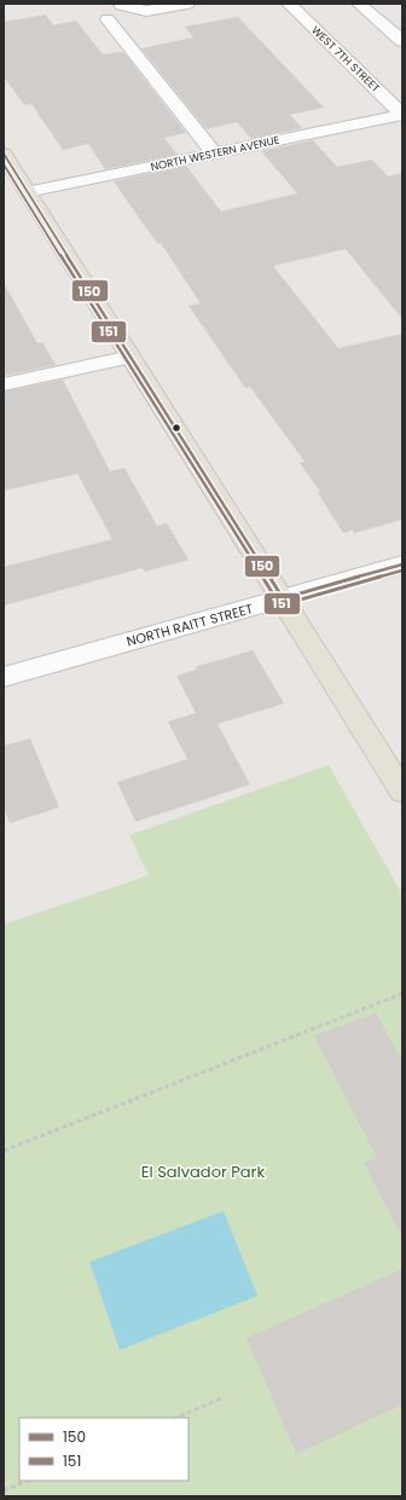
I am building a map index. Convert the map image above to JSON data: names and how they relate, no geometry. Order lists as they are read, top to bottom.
{
  "streets": {
    "street": ["WEST 7TH STREET", "NORTH WESTERN AVENUE", "NORTH RAITT STREET"]
  },
  "crossings": [
    ["WEST 7TH STREET", "NORTH WESTERN AVENUE"]
  ],
  "parks": ["El Salvador Park"],
  "lines": ["transit line 150", "transit line 151"],
  "legend": ["150", "151"]
}
